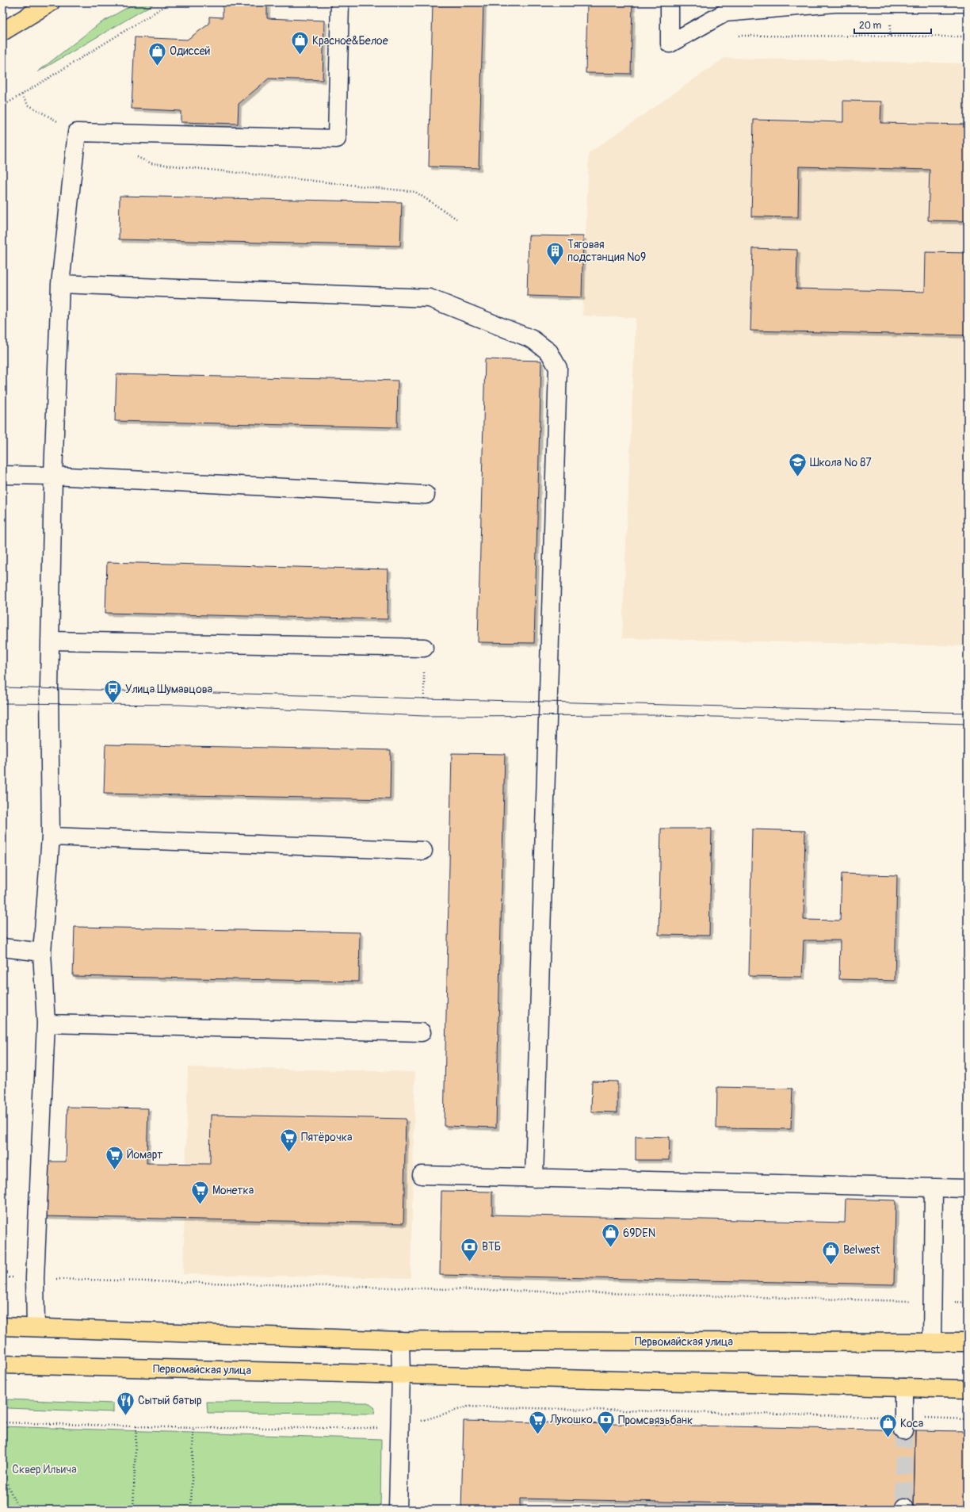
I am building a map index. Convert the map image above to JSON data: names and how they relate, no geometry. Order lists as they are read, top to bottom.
{
  "streets": {
    "main road": ["Первомайская улица"]
  },
  "parks": ["Сквер Ильича"],
  "places": {
    "shop": [
      "Красное&Белое",
      "Одиссей",
      "69DEN",
      "Belwest",
      "Коса"
    ],
    "building": ["Тяговая подстанция №9"],
    "school or university": ["Школа № 87"],
    "bus stop": ["Улица Шумавцова"],
    "supermarket": [
      "Пятёрочка",
      "Йомарт",
      "Монетка",
      "Лукошко"
    ],
    "bank": ["ВТБ", "Промсвязьбанк"],
    "restaurant": ["Сытый батыр"]
  },
  "scale_bar": "20 m"
}
